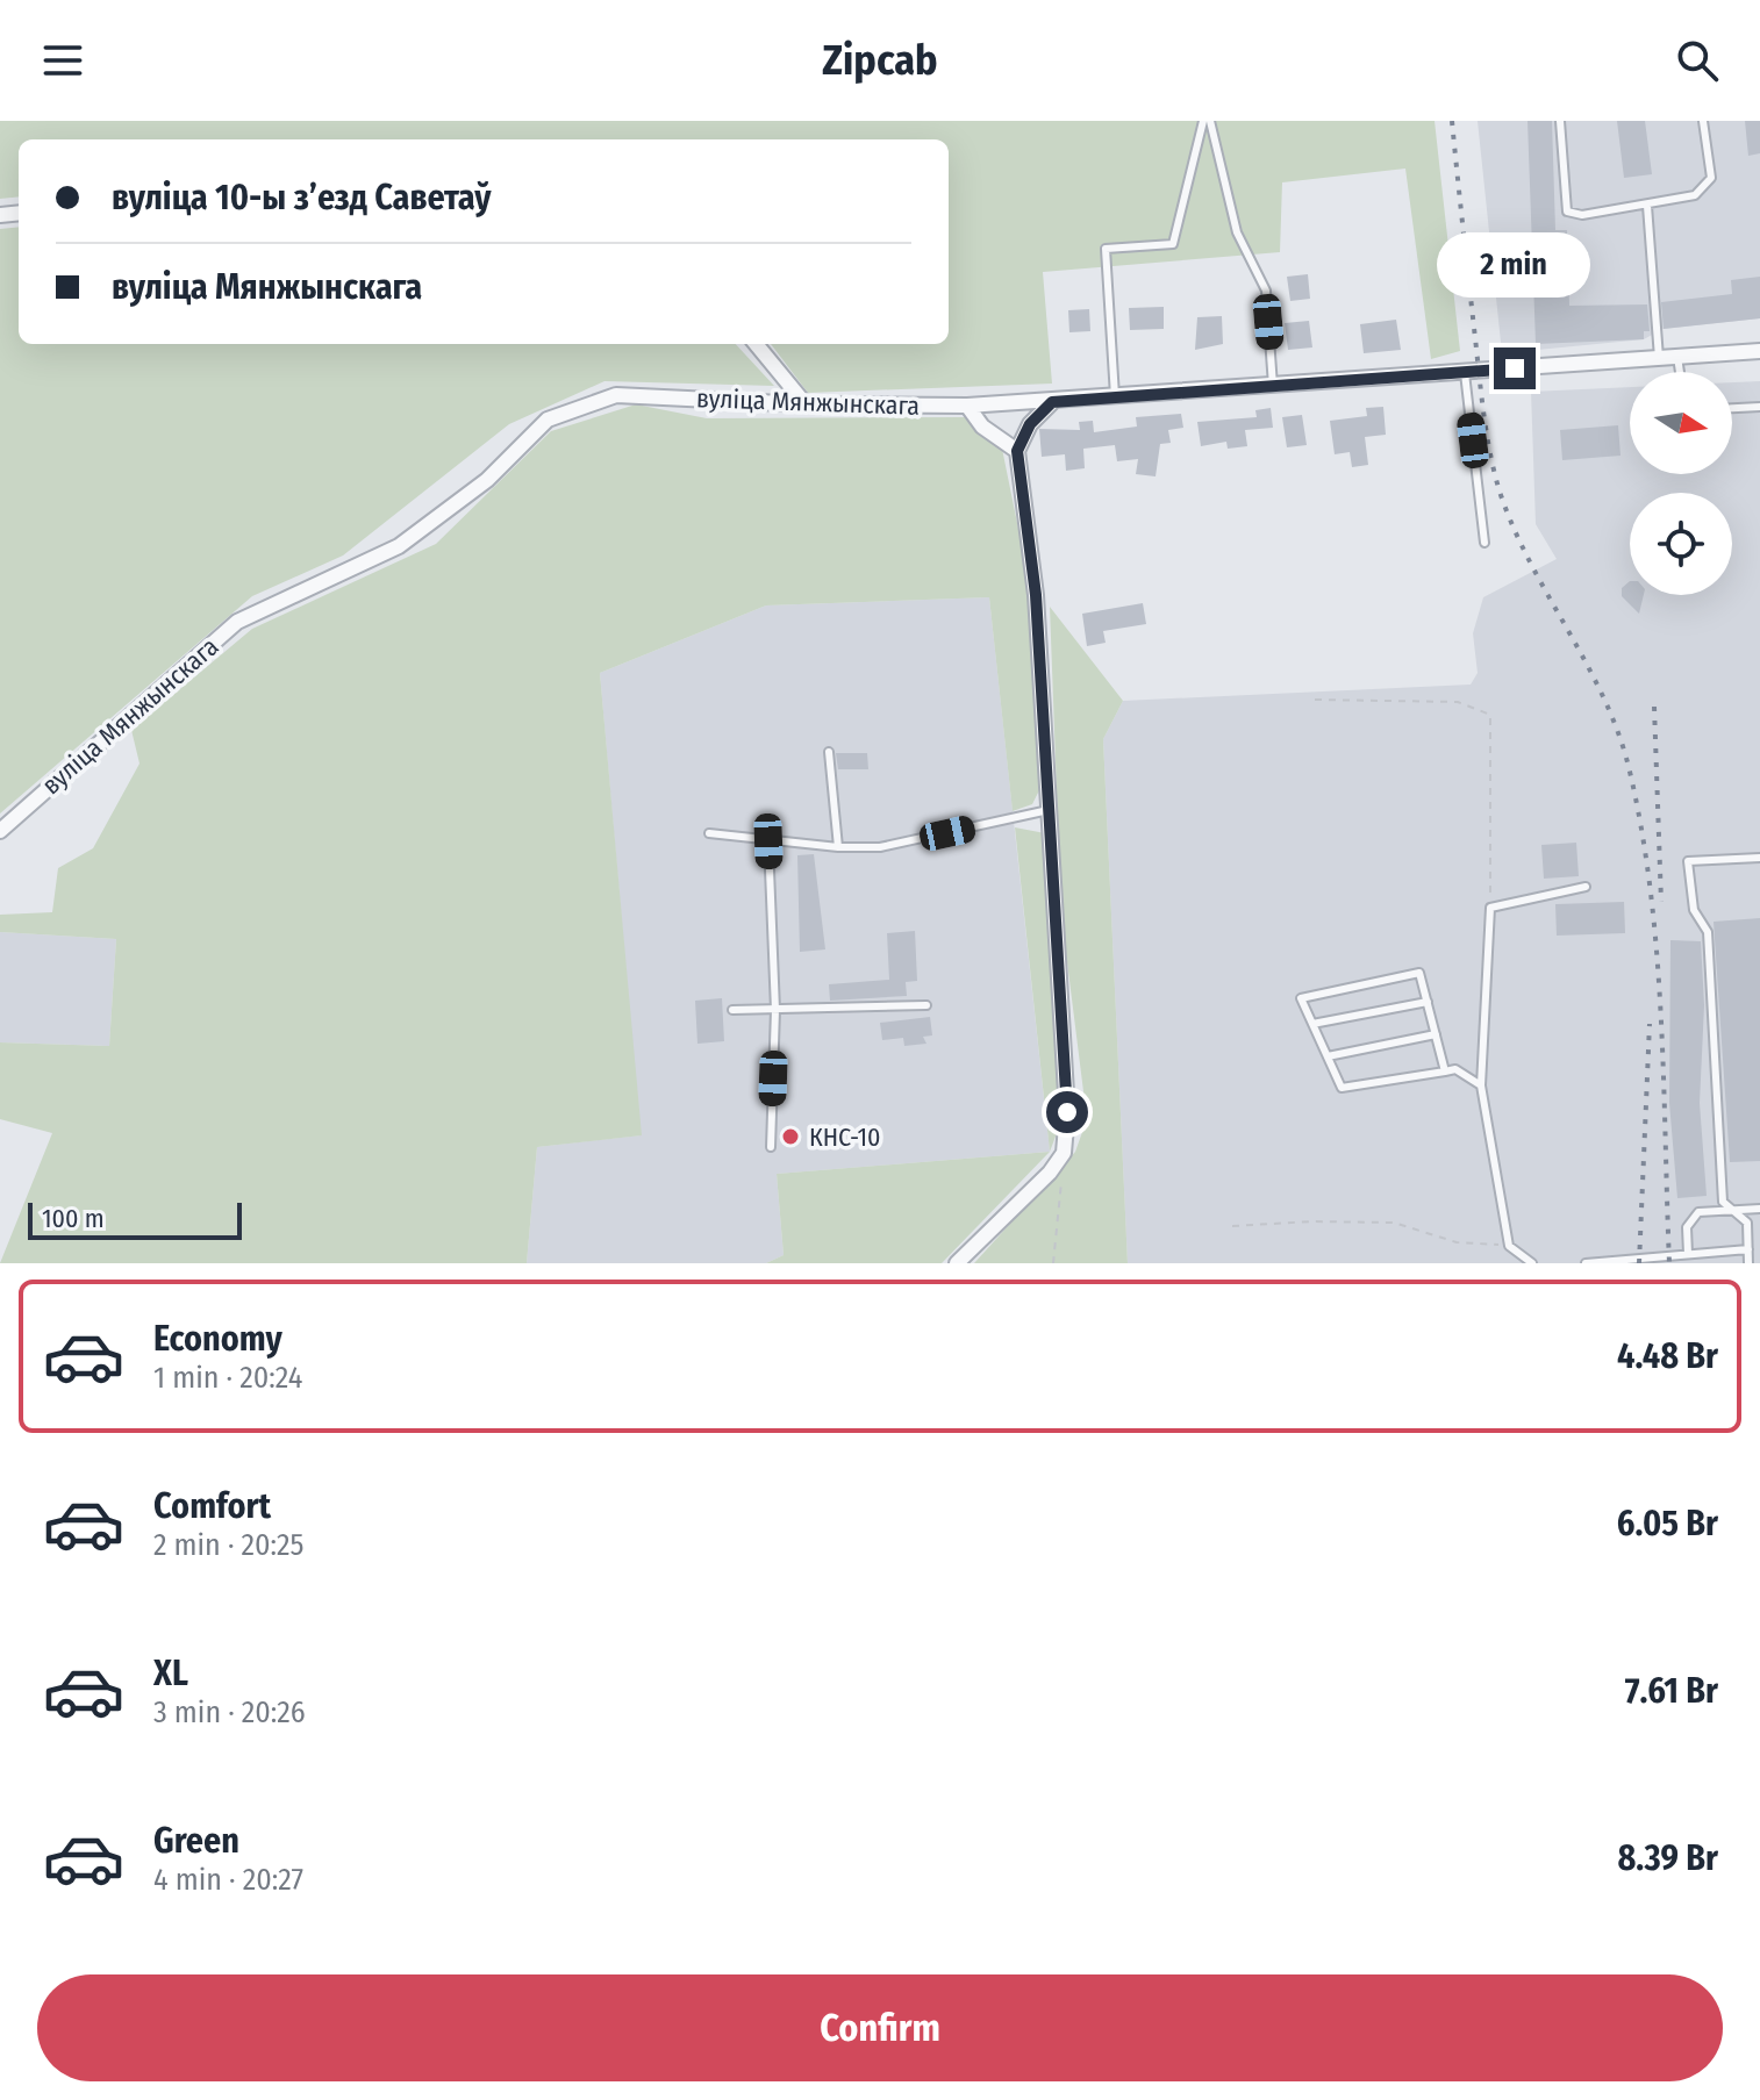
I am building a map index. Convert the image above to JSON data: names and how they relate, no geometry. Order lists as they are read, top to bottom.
{
  "streets": {
    "street": ["вуліца Мянжынскага"]
  },
  "places": ["КНС-10"],
  "scale_bar": "100 m",
  "north": "right",
  "page": {
    "header": "Zipcab",
    "banner": ["вуліца 10-ы зʼезд Саветаў", "вуліца Мянжынскага"],
    "bubble": "2 min",
    "scale": "100 m",
    "list": [
      {
        "name": "Economy",
        "note": "1 min · 20:24",
        "value": "4.48 Br"
      },
      {
        "name": "Comfort",
        "note": "2 min · 20:25",
        "value": "6.05 Br"
      },
      {
        "name": "XL",
        "note": "3 min · 20:26",
        "value": "7.61 Br"
      },
      {
        "name": "Green",
        "note": "4 min · 20:27",
        "value": "8.39 Br"
      }
    ],
    "buttons": "Confirm"
  }
}
